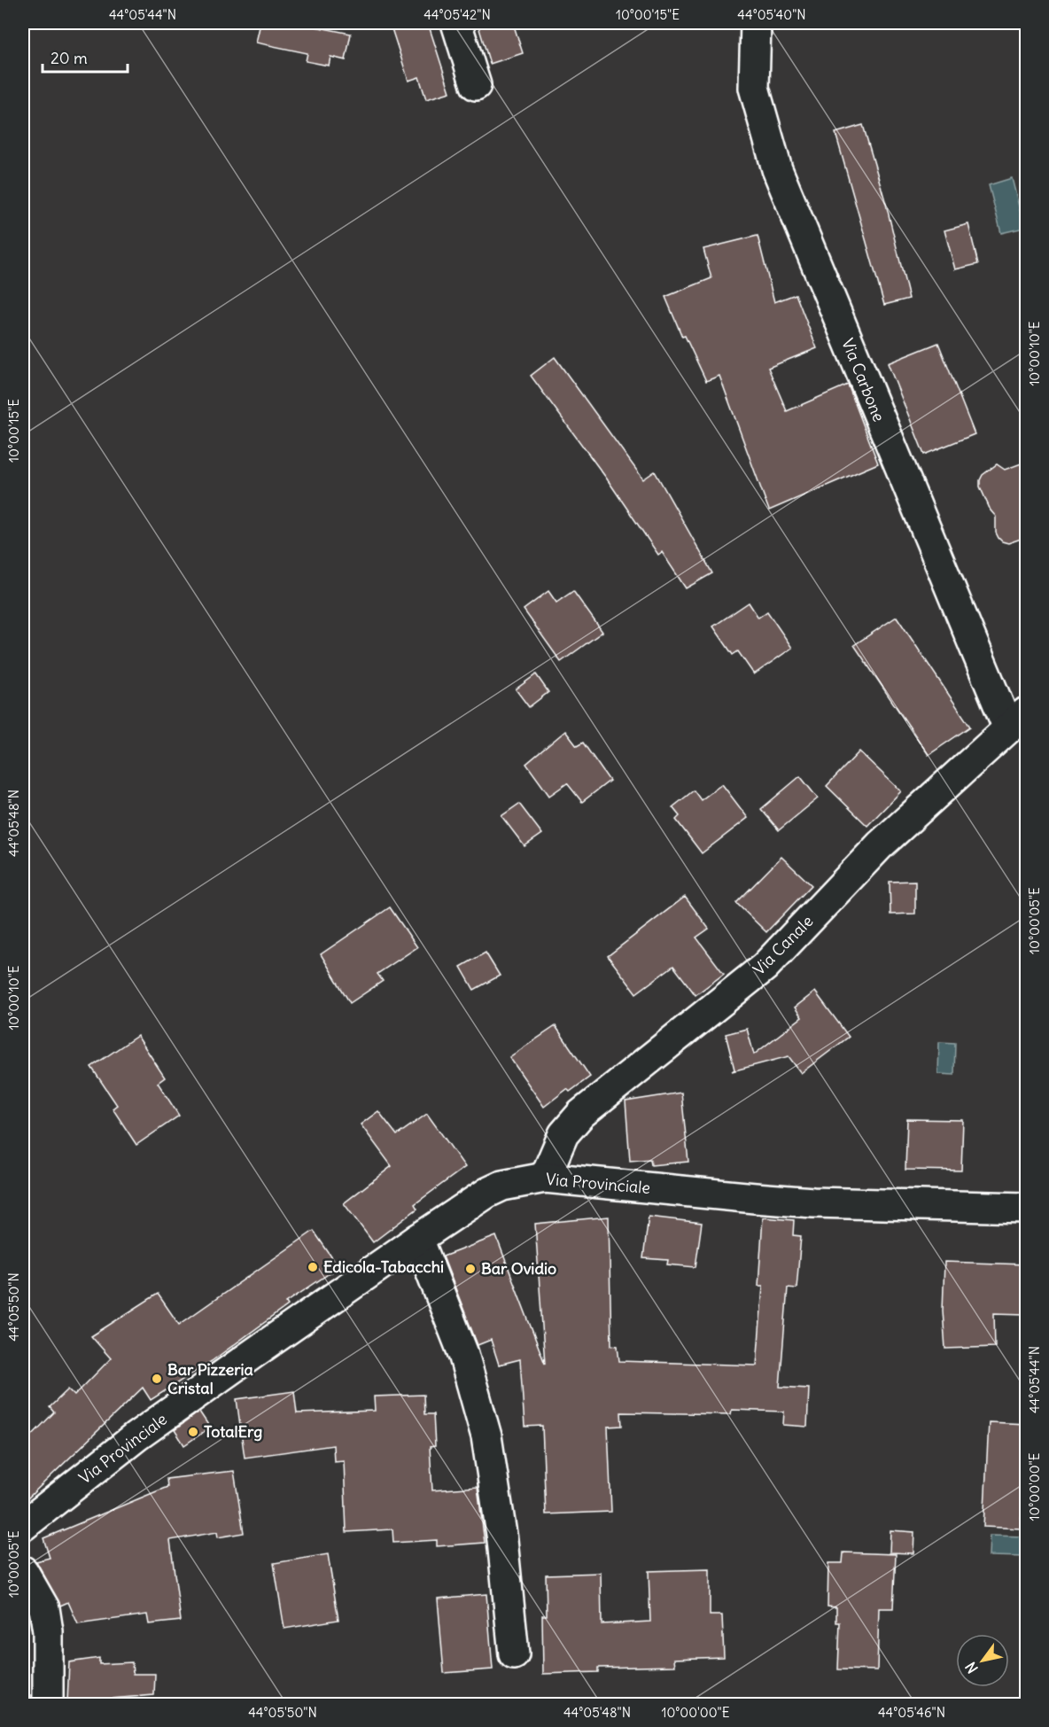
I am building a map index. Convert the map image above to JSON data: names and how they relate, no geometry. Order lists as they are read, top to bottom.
{
  "streets": {
    "street": ["Via Carbone", "Via Canale", "Via Provinciale"]
  },
  "crossings": [
    ["Via Carbone", "Via Canale"],
    ["Via Canale", "Via Provinciale"]
  ],
  "places": [
    "Edicola-Tabacchi",
    "Bar Ovidio",
    "Bar Pizzeria Cristal",
    "TotalErg"
  ],
  "scale_bar": "20 m",
  "north": "bottom left",
  "coordinates": [
    "44°05'44\"N",
    "44°05'42\"N",
    "10°00'15\"E",
    "44°05'40\"N",
    "10°00'10\"E",
    "44°05'48\"N",
    "10°00'05\"E",
    "44°05'50\"N",
    "10°00'00\"E",
    "44°05'46\"N"
  ]
}
